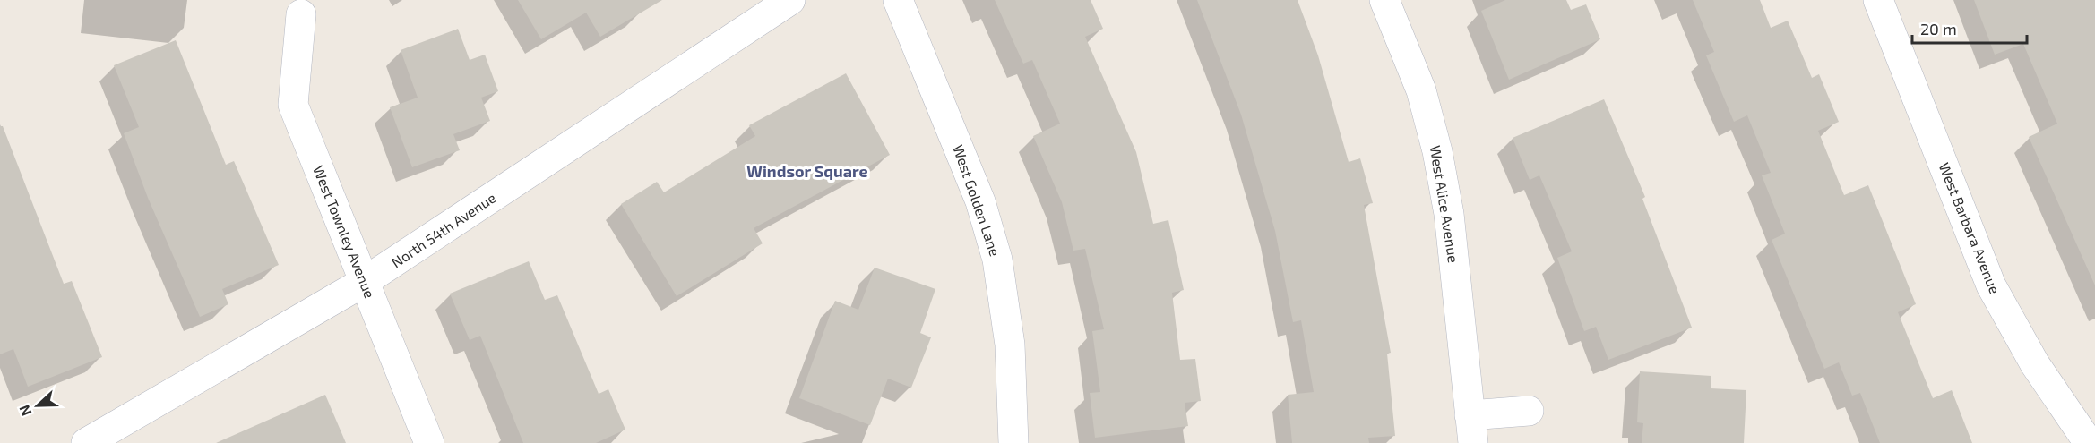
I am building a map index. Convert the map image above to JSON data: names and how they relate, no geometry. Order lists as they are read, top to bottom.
{
  "streets": {
    "street": [
      "West Golden Lane",
      "West Alice Avenue",
      "West Barbara Avenue",
      "North 54th Avenue",
      "West Townley Avenue"
    ]
  },
  "crossings": [
    ["North 54th Avenue", "West Townley Avenue"]
  ],
  "districts": ["Windsor Square"],
  "scale_bar": "20 m",
  "north": "left"
}
